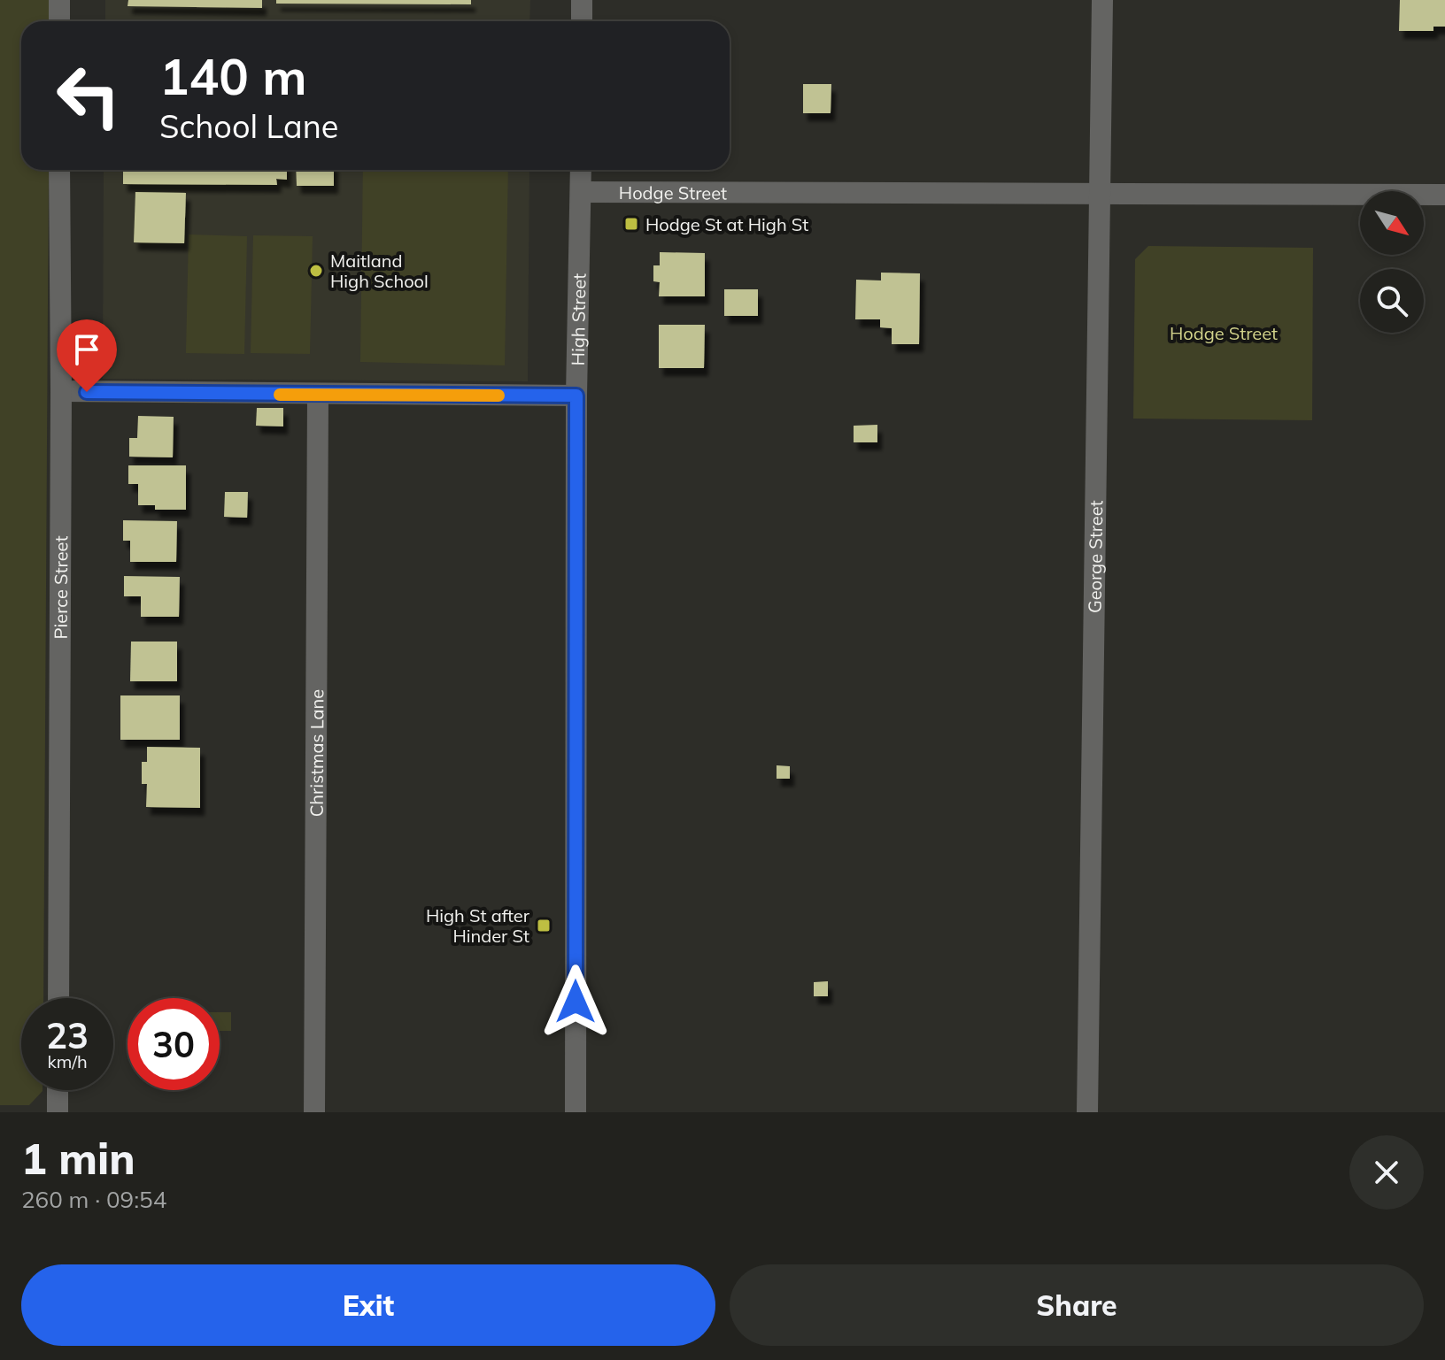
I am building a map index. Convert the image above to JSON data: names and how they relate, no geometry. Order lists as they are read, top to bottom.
{
  "streets": {
    "street": [
      "Hodge Street",
      "High Street",
      "George Street",
      "Pierce Street",
      "Christmas Lane"
    ]
  },
  "crossings": [
    ["Hodge Street", "High Street"],
    ["Hodge Street", "George Street"]
  ],
  "parks": ["Hodge Street"],
  "places": {
    "transit": ["Hodge St at High St", "High St after Hinder St"],
    "other": ["Maitland High School"]
  },
  "north": "bottom right",
  "page": {
    "turn": ["140 m", "School Lane"],
    "speed": "23 km/h",
    "limit": "30",
    "heading": ["1 min", "260 m · 09:54"],
    "buttons": ["Exit", "Share"]
  }
}
